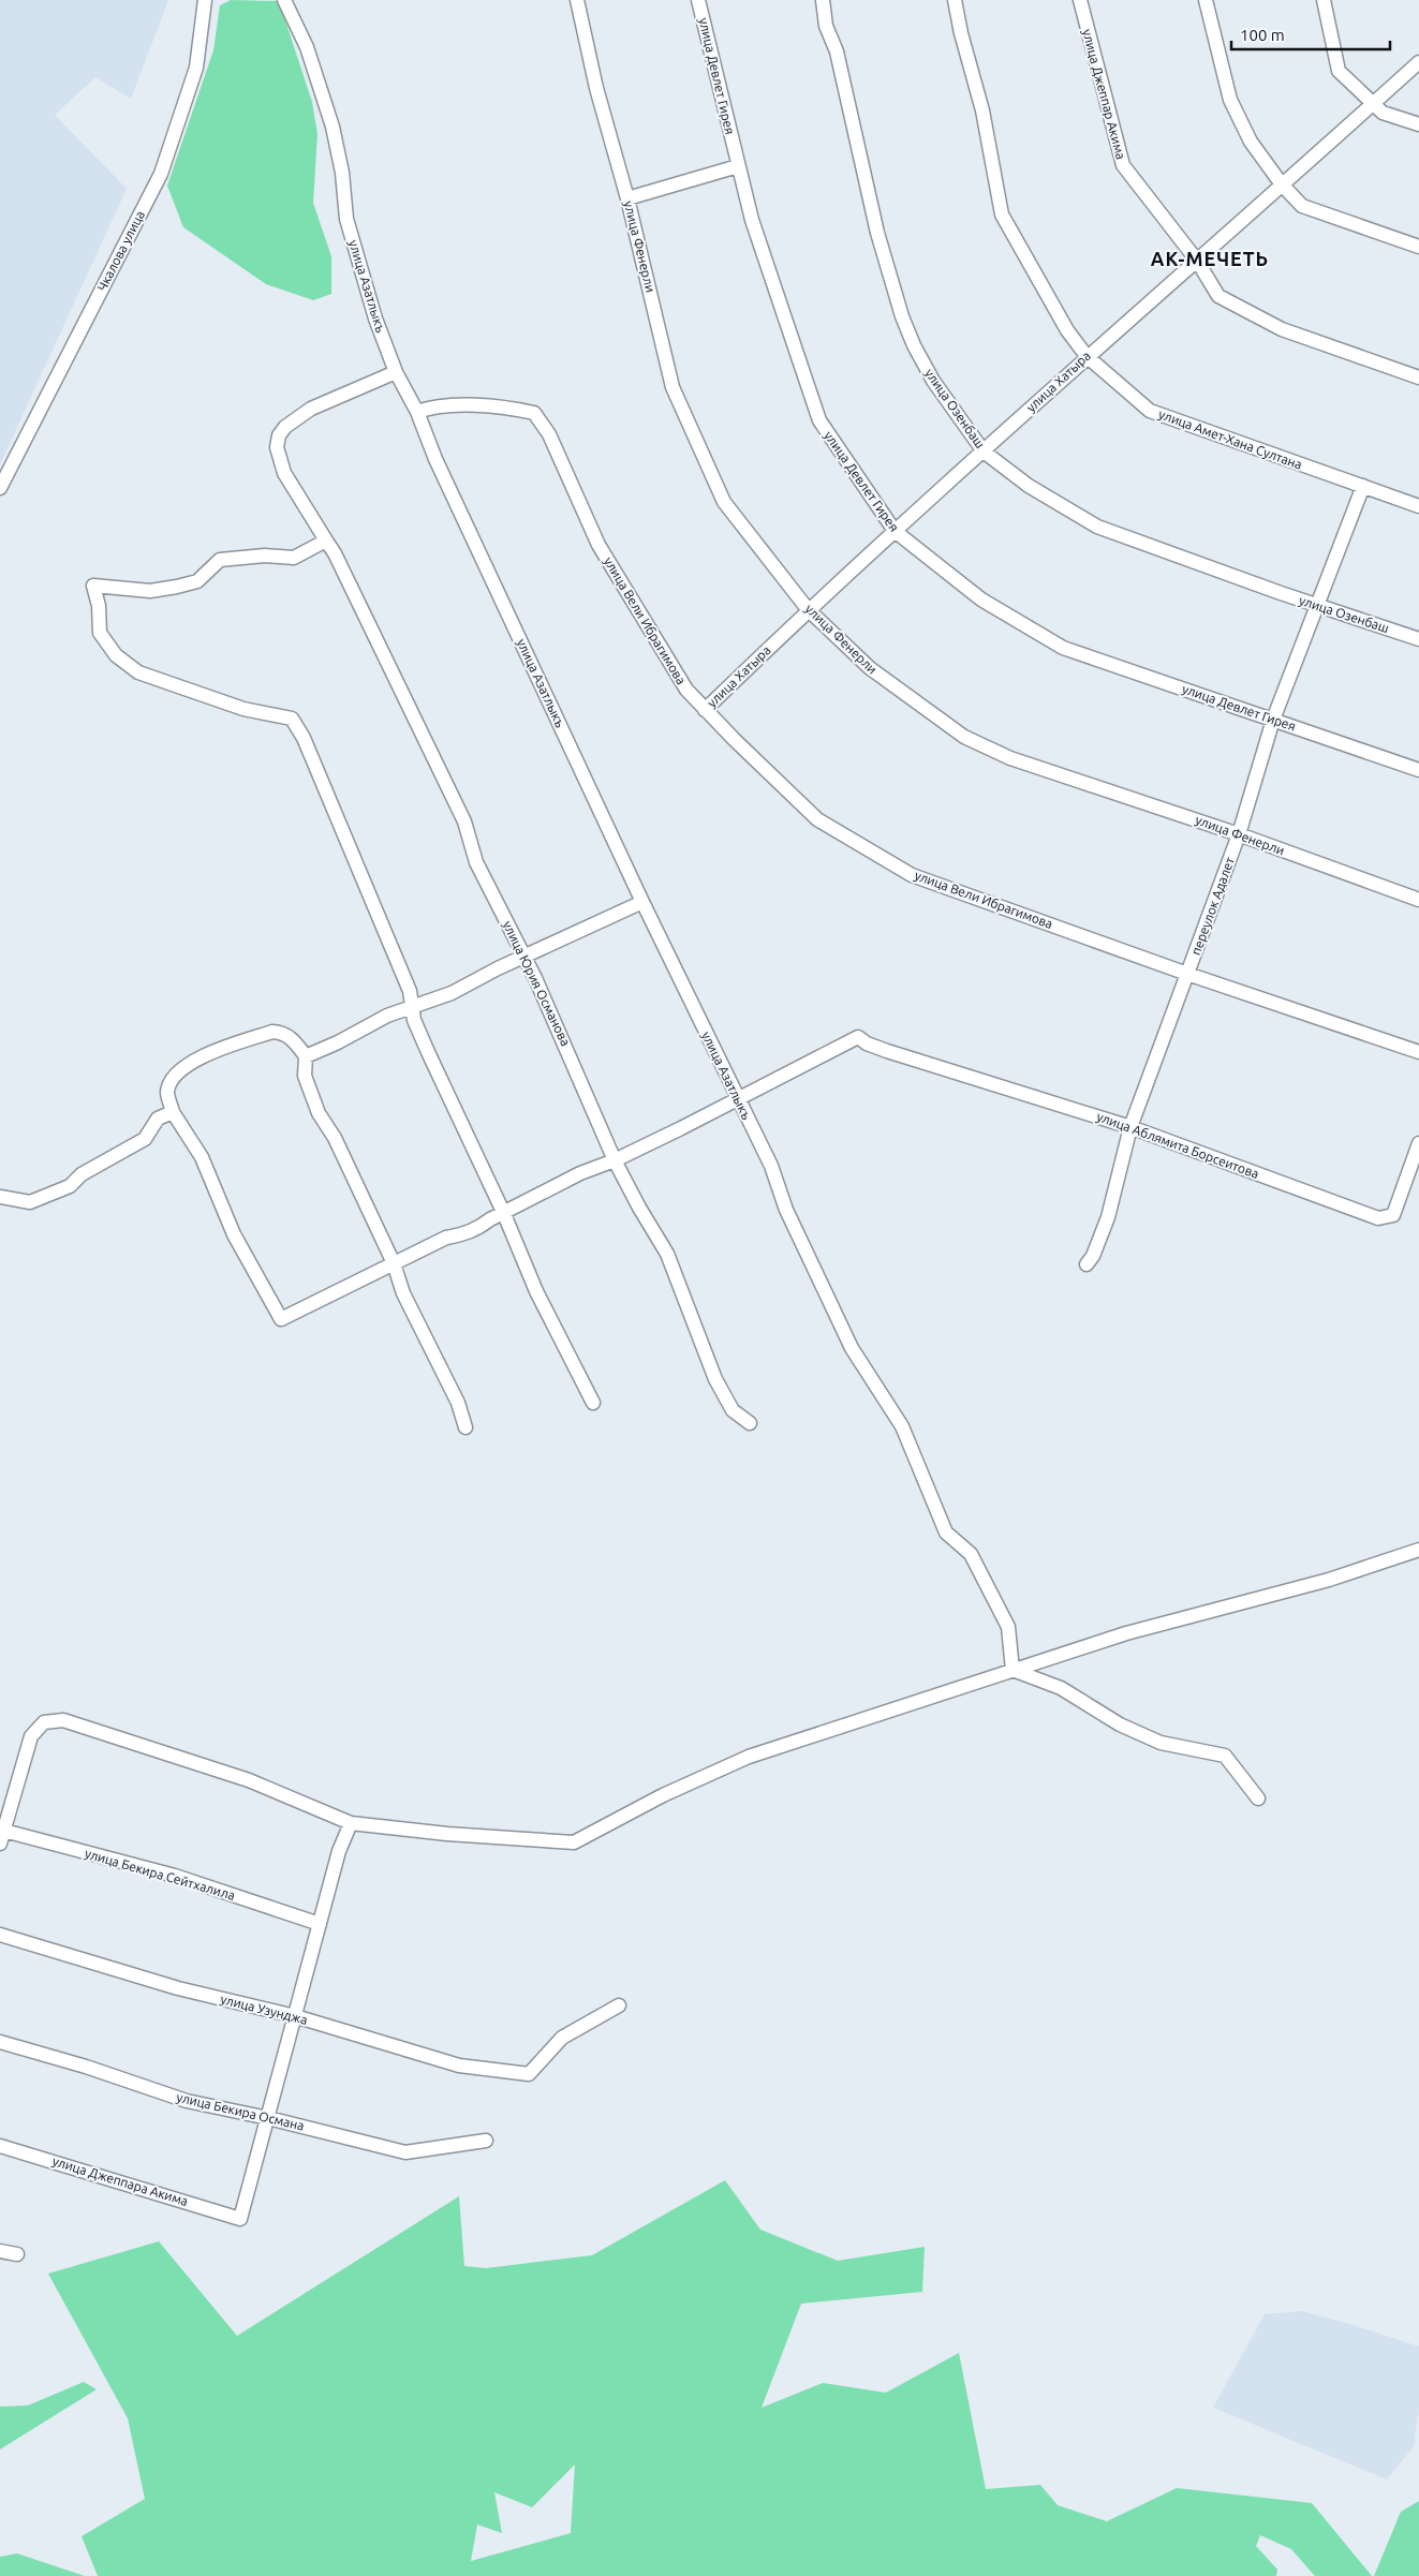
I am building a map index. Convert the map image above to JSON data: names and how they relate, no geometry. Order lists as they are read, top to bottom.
{
  "streets": {
    "street": [
      "улица Девлет Гирея",
      "улица Джеппар Акима",
      "улица Фенерли",
      "Чкалова улица",
      "улица Азатлыкъ",
      "улица Хатыра",
      "улица Озенбаш",
      "улица Амет-Хана Султана",
      "улица Вели Ибрагимова",
      "переулок Адалет",
      "улица Юрия Османова",
      "улица Аблямита Борсеитова",
      "улица Бекира Сейтхалила",
      "улица Узунджа",
      "улица Бекира Османа",
      "улица Джеппара Акима"
    ]
  },
  "crossings": [
    ["улица Девлет Гирея", "улица Хатыра"],
    ["улица Девлет Гирея", "переулок Адалет"],
    ["улица Джеппар Акима", "улица Хатыра"],
    ["улица Фенерли", "улица Хатыра"],
    ["улица Фенерли", "переулок Адалет"],
    ["улица Азатлыкъ", "улица Вели Ибрагимова"],
    ["улица Азатлыкъ", "улица Юрия Османова"],
    ["улица Азатлыкъ", "улица Аблямита Борсеитова"],
    ["улица Хатыра", "улица Озенбаш"],
    ["улица Хатыра", "улица Амет-Хана Султана"],
    ["улица Хатыра", "улица Вели Ибрагимова"],
    ["улица Озенбаш", "переулок Адалет"],
    ["улица Амет-Хана Султана", "переулок Адалет"],
    ["улица Вели Ибрагимова", "переулок Адалет"],
    ["переулок Адалет", "улица Аблямита Борсеитова"],
    ["улица Бекира Османа", "улица Джеппара Акима"]
  ],
  "districts": ["АК-МЕЧЕТЬ"],
  "scale_bar": "100 m"
}
